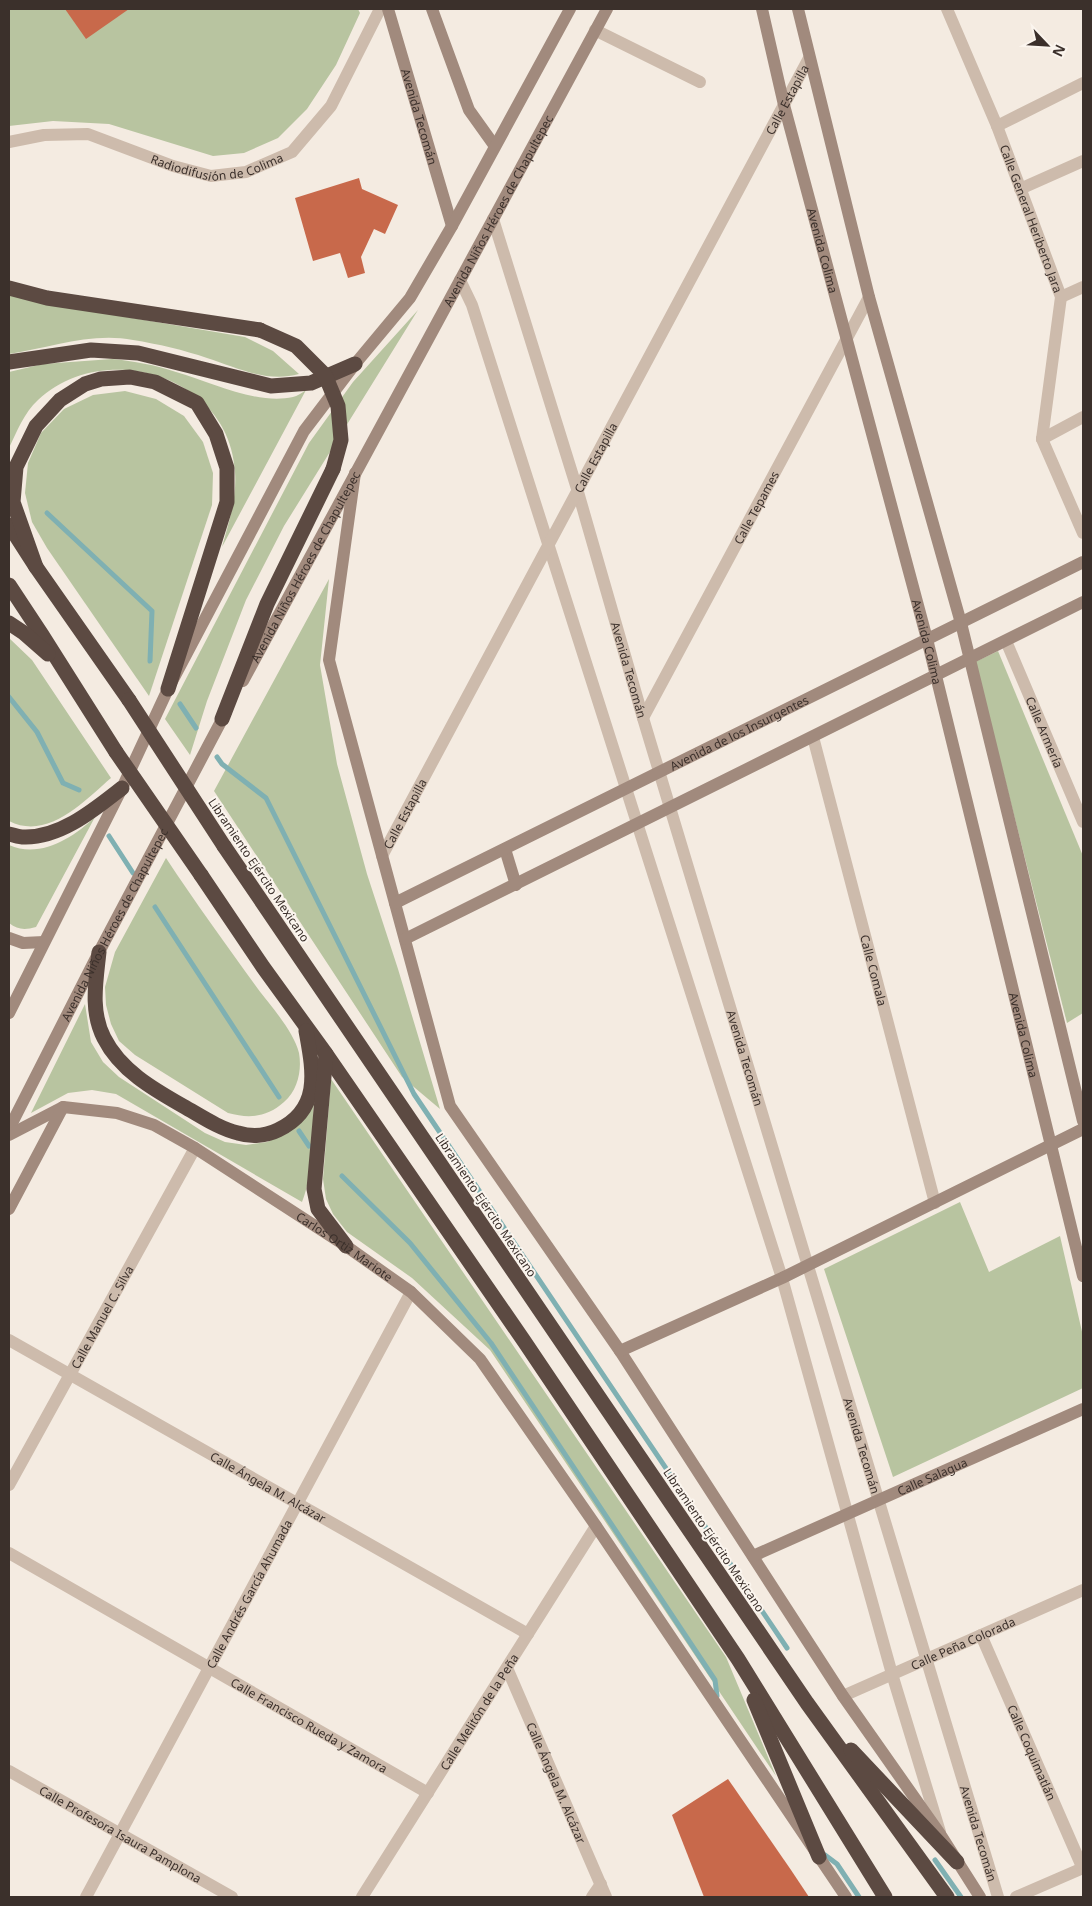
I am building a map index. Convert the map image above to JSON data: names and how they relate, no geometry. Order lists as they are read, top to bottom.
{
  "streets": {
    "highway": ["Libramiento Ejército Mexicano"],
    "street": [
      "Calle Estapilla",
      "Avenida Tecomán",
      "Radiodifusión de Colima",
      "Avenida Niños Héroes de Chapultepec",
      "Calle General Heriberto Jara",
      "Avenida Colima",
      "Calle Tepames",
      "Calle Armería",
      "Avenida de los Insurgentes",
      "Calle Comala",
      "Carlos Ortiz Mariote",
      "Calle Manuel C. Silva",
      "Calle Salagua",
      "Calle Ángela M. Alcázar",
      "Calle Andrés García Ahumada",
      "Calle Peña Colorada",
      "Calle Melitón de la Peña",
      "Calle Francisco Rueda y Zamora",
      "Calle Coquimatlán",
      "Calle Profesora Isaura Pamplona"
    ]
  },
  "crossings": [
    ["Calle Estapilla", "Avenida Tecomán"],
    ["Calle Estapilla", "Avenida Colima"],
    ["Calle Estapilla", "Libramiento Ejército Mexicano"],
    ["Avenida Tecomán", "Avenida Niños Héroes de Chapultepec"],
    ["Avenida Tecomán", "Calle Tepames"],
    ["Avenida Tecomán", "Avenida de los Insurgentes"],
    ["Avenida Tecomán", "Calle Salagua"],
    ["Avenida Tecomán", "Calle Peña Colorada"],
    ["Avenida Niños Héroes de Chapultepec", "Libramiento Ejército Mexicano"],
    ["Avenida Colima", "Calle Tepames"],
    ["Avenida Colima", "Avenida de los Insurgentes"],
    ["Avenida de los Insurgentes", "Libramiento Ejército Mexicano"],
    ["Libramiento Ejército Mexicano", "Calle Salagua"],
    ["Libramiento Ejército Mexicano", "Calle Peña Colorada"],
    ["Carlos Ortiz Mariote", "Calle Manuel C. Silva"],
    ["Carlos Ortiz Mariote", "Calle Andrés García Ahumada"],
    ["Carlos Ortiz Mariote", "Calle Melitón de la Peña"],
    ["Calle Manuel C. Silva", "Calle Ángela M. Alcázar"],
    ["Calle Ángela M. Alcázar", "Calle Andrés García Ahumada"],
    ["Calle Ángela M. Alcázar", "Calle Melitón de la Peña"],
    ["Calle Andrés García Ahumada", "Calle Francisco Rueda y Zamora"],
    ["Calle Andrés García Ahumada", "Calle Profesora Isaura Pamplona"],
    ["Calle Peña Colorada", "Calle Coquimatlán"],
    ["Calle Melitón de la Peña", "Calle Francisco Rueda y Zamora"]
  ],
  "north": "bottom right"
}
